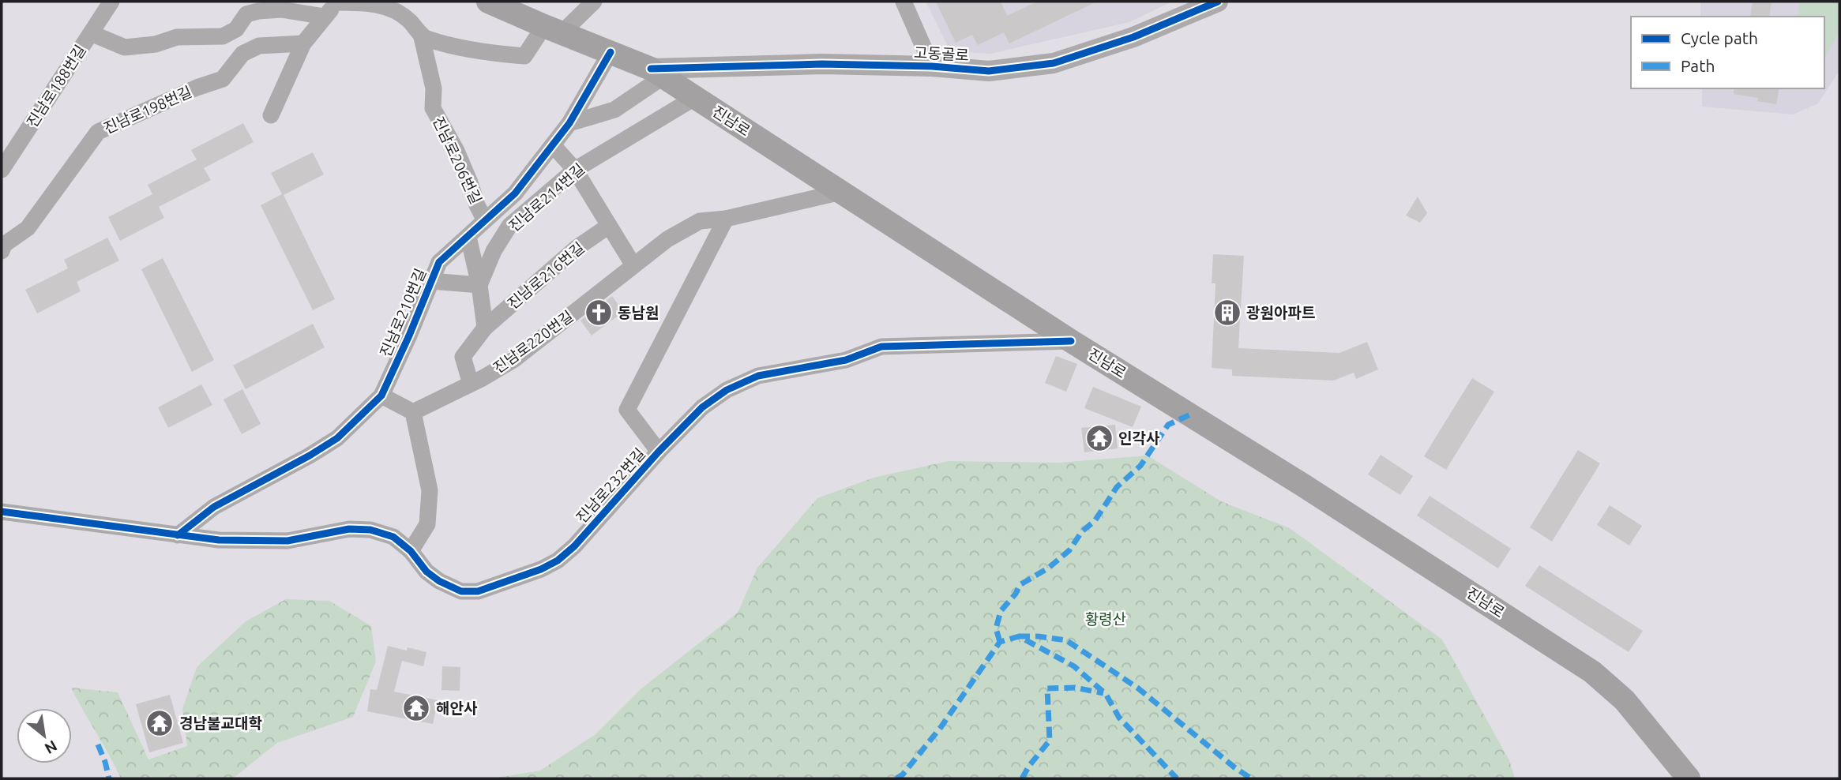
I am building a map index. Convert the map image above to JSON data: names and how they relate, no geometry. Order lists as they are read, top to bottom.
{
  "streets": {
    "main road": ["진남로"],
    "street": [
      "고동골로",
      "진남로188번길",
      "진남로198번길",
      "진남로206번길",
      "진남로214번길",
      "진남로216번길",
      "진남로210번길",
      "진남로220번길",
      "진남로232번길"
    ]
  },
  "crossings": [
    ["고동골로", "진남로"],
    ["진남로", "진남로214번길"],
    ["진남로", "진남로210번길"],
    ["진남로", "진남로220번길"],
    ["진남로", "진남로232번길"],
    ["진남로206번길", "진남로210번길"],
    ["진남로216번길", "진남로220번길"],
    ["진남로210번길", "진남로232번길"]
  ],
  "parks": ["황령산"],
  "places": {
    "church": ["동남원"],
    "building": ["광원아파트"],
    "temple": ["인각사", "해안사", "경남불교대학"]
  },
  "legend": ["Cycle path", "Path"],
  "north": "bottom right"
}
